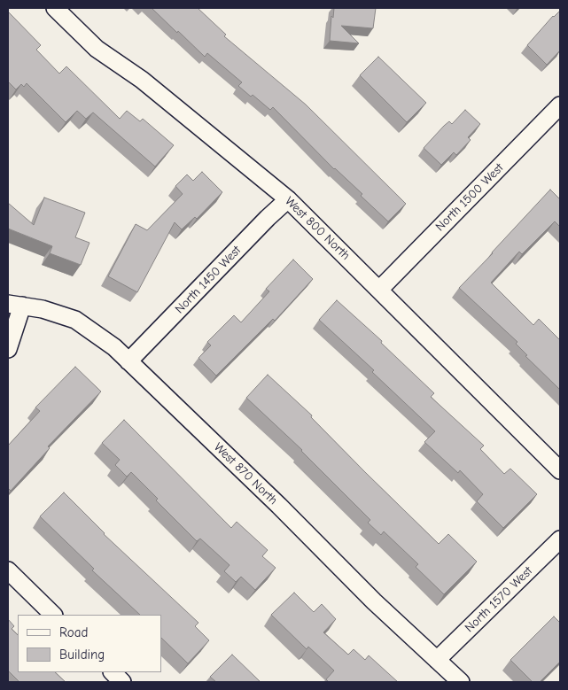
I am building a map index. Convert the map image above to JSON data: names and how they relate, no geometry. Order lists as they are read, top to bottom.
{
  "streets": {
    "street": [
      "North 1500 West",
      "West 800 North",
      "North 1450 West",
      "West 870 North",
      "North 1570 West"
    ]
  },
  "crossings": [
    ["North 1500 West", "West 800 North"],
    ["West 800 North", "North 1450 West"],
    ["North 1450 West", "West 870 North"],
    ["West 870 North", "North 1570 West"]
  ],
  "legend": ["Road", "Building"]
}
